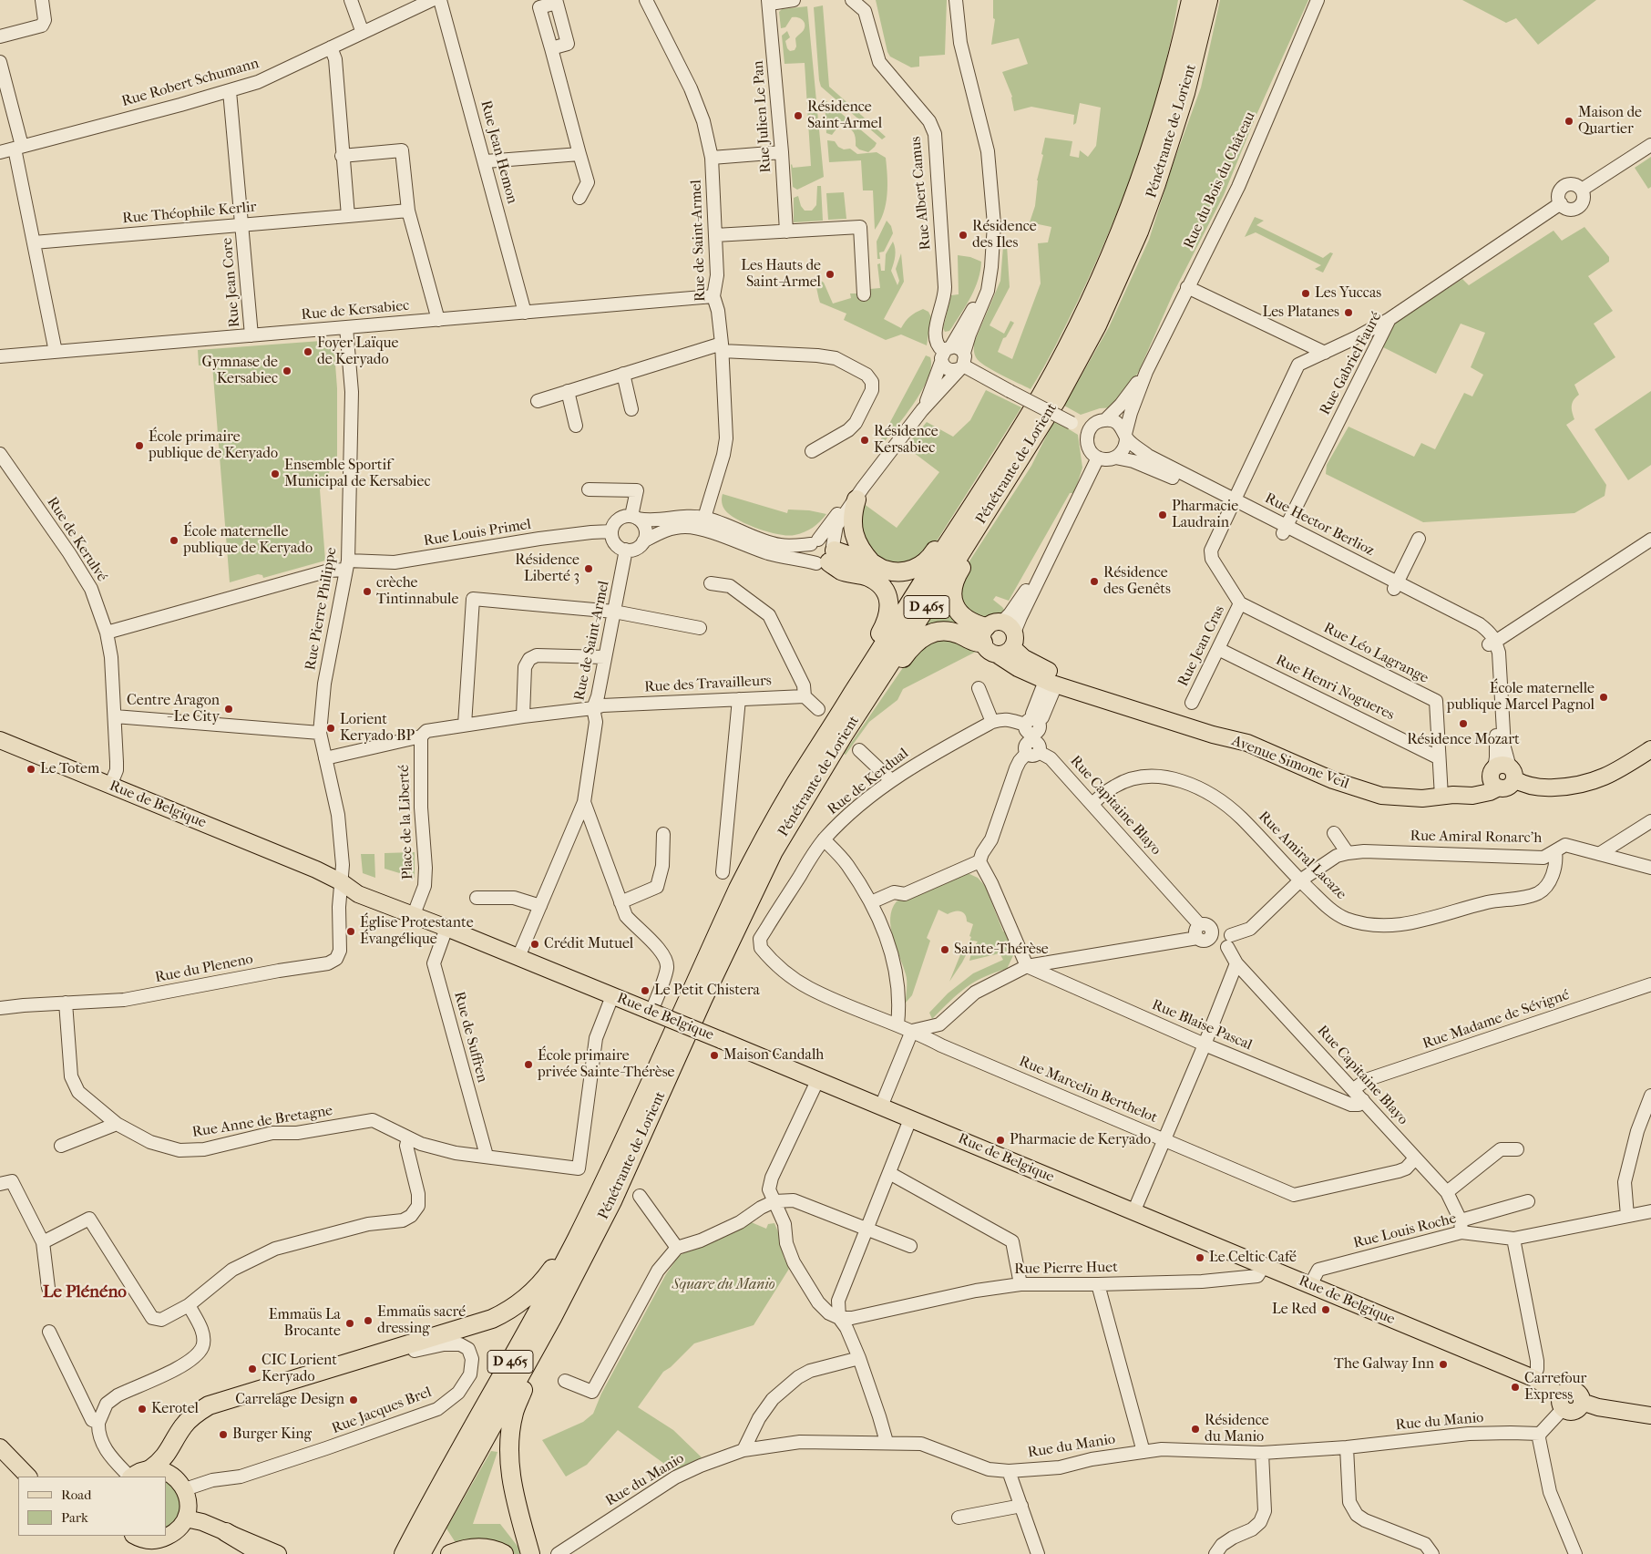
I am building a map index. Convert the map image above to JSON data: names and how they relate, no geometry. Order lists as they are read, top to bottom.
{
  "streets": {
    "highway": ["Pénétrante de Lorient", "D 465"],
    "main road": ["Avenue Simone Veil", "Rue de Belgique"],
    "street": [
      "Rue Robert Schumann",
      "Rue Julien Le Pan",
      "Rue Jean Hemon",
      "Rue du Bois du Château",
      "Rue Albert Camus",
      "Rue Théophile Kerlir",
      "Rue de Saint-Armel",
      "Rue Jean Core",
      "Rue de Kersabiec",
      "Rue Gabriel Fauré",
      "Rue Hector Berlioz",
      "Rue Louis Primel",
      "Rue de Kerulvé",
      "Rue Pierre Philippe",
      "Rue Jean Cras",
      "Rue Léo Lagrange",
      "Rue des Travailleurs",
      "Rue Henri Nogueres",
      "Rue de Kerdual",
      "Rue Capitaine Blayo",
      "Place de la Liberté",
      "Rue Amiral Ronarc'h",
      "Rue Amiral Lacaze",
      "Rue du Pleneno",
      "Rue Madame de Sévigné",
      "Rue Blaise Pascal",
      "Rue de Suffren",
      "Rue Marcelin Berthelot",
      "Rue Anne de Bretagne",
      "Rue Louis Roche",
      "Rue Pierre Huet",
      "Rue Jacques Brel",
      "Rue du Manio"
    ]
  },
  "crossings": [
    ["Rue Robert Schumann", "Rue Jean Core"],
    ["Rue Jean Hemon", "Rue de Kersabiec"],
    ["Rue du Bois du Château", "Rue Hector Berlioz"],
    ["Rue Théophile Kerlir", "Rue Jean Core"],
    ["Rue de Saint-Armel", "Rue de Kersabiec"],
    ["Rue de Saint-Armel", "Rue Louis Primel"],
    ["Rue de Saint-Armel", "Rue des Travailleurs"],
    ["Rue de Saint-Armel", "Rue de Belgique"],
    ["Rue Jean Core", "Rue de Kersabiec"],
    ["Rue de Kersabiec", "Rue Pierre Philippe"],
    ["Rue Gabriel Fauré", "Rue Hector Berlioz"],
    ["Rue Gabriel Fauré", "Rue Jean Cras"],
    ["Rue Hector Berlioz", "Rue Jean Cras"],
    ["Rue Louis Primel", "Rue de Kerulvé"],
    ["Rue Louis Primel", "Rue Pierre Philippe"],
    ["Rue de Kerulvé", "Rue de Belgique"],
    ["Rue Pierre Philippe", "Place de la Liberté"],
    ["Rue Jean Cras", "Rue Léo Lagrange"],
    ["Rue Jean Cras", "Rue Henri Nogueres"],
    ["Rue Léo Lagrange", "Rue Henri Nogueres"],
    ["Rue Léo Lagrange", "Avenue Simone Veil"],
    ["Rue des Travailleurs", "Place de la Liberté"],
    ["Rue de Kerdual", "Rue Capitaine Blayo"],
    ["Rue de Kerdual", "Rue Marcelin Berthelot"],
    ["Rue de Belgique", "Place de la Liberté"],
    ["Rue de Belgique", "Rue du Pleneno"],
    ["Rue de Belgique", "Rue de Suffren"],
    ["Rue de Belgique", "Rue Anne de Bretagne"],
    ["Rue de Belgique", "Rue Louis Roche"],
    ["Rue de Belgique", "Rue Pierre Huet"],
    ["Rue Capitaine Blayo", "Rue Amiral Ronarc'h"],
    ["Rue Capitaine Blayo", "Rue Amiral Lacaze"],
    ["Rue Capitaine Blayo", "Rue Madame de Sévigné"],
    ["Rue Capitaine Blayo", "Rue Blaise Pascal"],
    ["Rue Capitaine Blayo", "Rue Marcelin Berthelot"],
    ["Rue Capitaine Blayo", "Rue Louis Roche"],
    ["Rue Amiral Ronarc'h", "Rue Amiral Lacaze"],
    ["Rue Amiral Ronarc'h", "Rue Blaise Pascal"],
    ["Rue Amiral Ronarc'h", "Rue Marcelin Berthelot"],
    ["Rue du Pleneno", "Rue Anne de Bretagne"],
    ["Rue de Suffren", "Rue Anne de Bretagne"]
  ],
  "districts": ["Le Plénéno"],
  "parks": ["Square du Manio"],
  "places": [
    "Résidence Saint-Armel",
    "Maison de Quartier",
    "Résidence des Iles",
    "Les Hauts de Saint-Armel",
    "Les Yuccas",
    "Les Platanes",
    "Foyer Laïque de Keryado",
    "Gymnase de Kersabiec",
    "Résidence Kersabiec",
    "École primaire publique de Keryado",
    "Ensemble Sportif Municipal de Kersabiec",
    "Pharmacie Laudrain",
    "École maternelle publique de Keryado",
    "Résidence Liberté 3",
    "Résidence des Genêts",
    "crèche Tintinnabule",
    "École maternelle publique Marcel Pagnol",
    "Centre Aragon - Le City",
    "Résidence Mozart",
    "Lorient Keryado BP",
    "Le Totem",
    "Église Protestante Évangélique",
    "Crédit Mutuel",
    "Sainte-Thérèse",
    "Le Petit Chistera",
    "Maison Candalh",
    "École primaire privée Sainte-Thérèse",
    "Pharmacie de Keryado",
    "Le Celtic Café",
    "Le Red",
    "Emmaüs sacré dressing",
    "Emmaüs La Brocante",
    "The Galway Inn",
    "CIC Lorient Keryado",
    "Carrefour Express",
    "Carrelage Design",
    "Kerotel",
    "Résidence du Manio",
    "Burger King"
  ],
  "legend": ["Road", "Park"]
}
